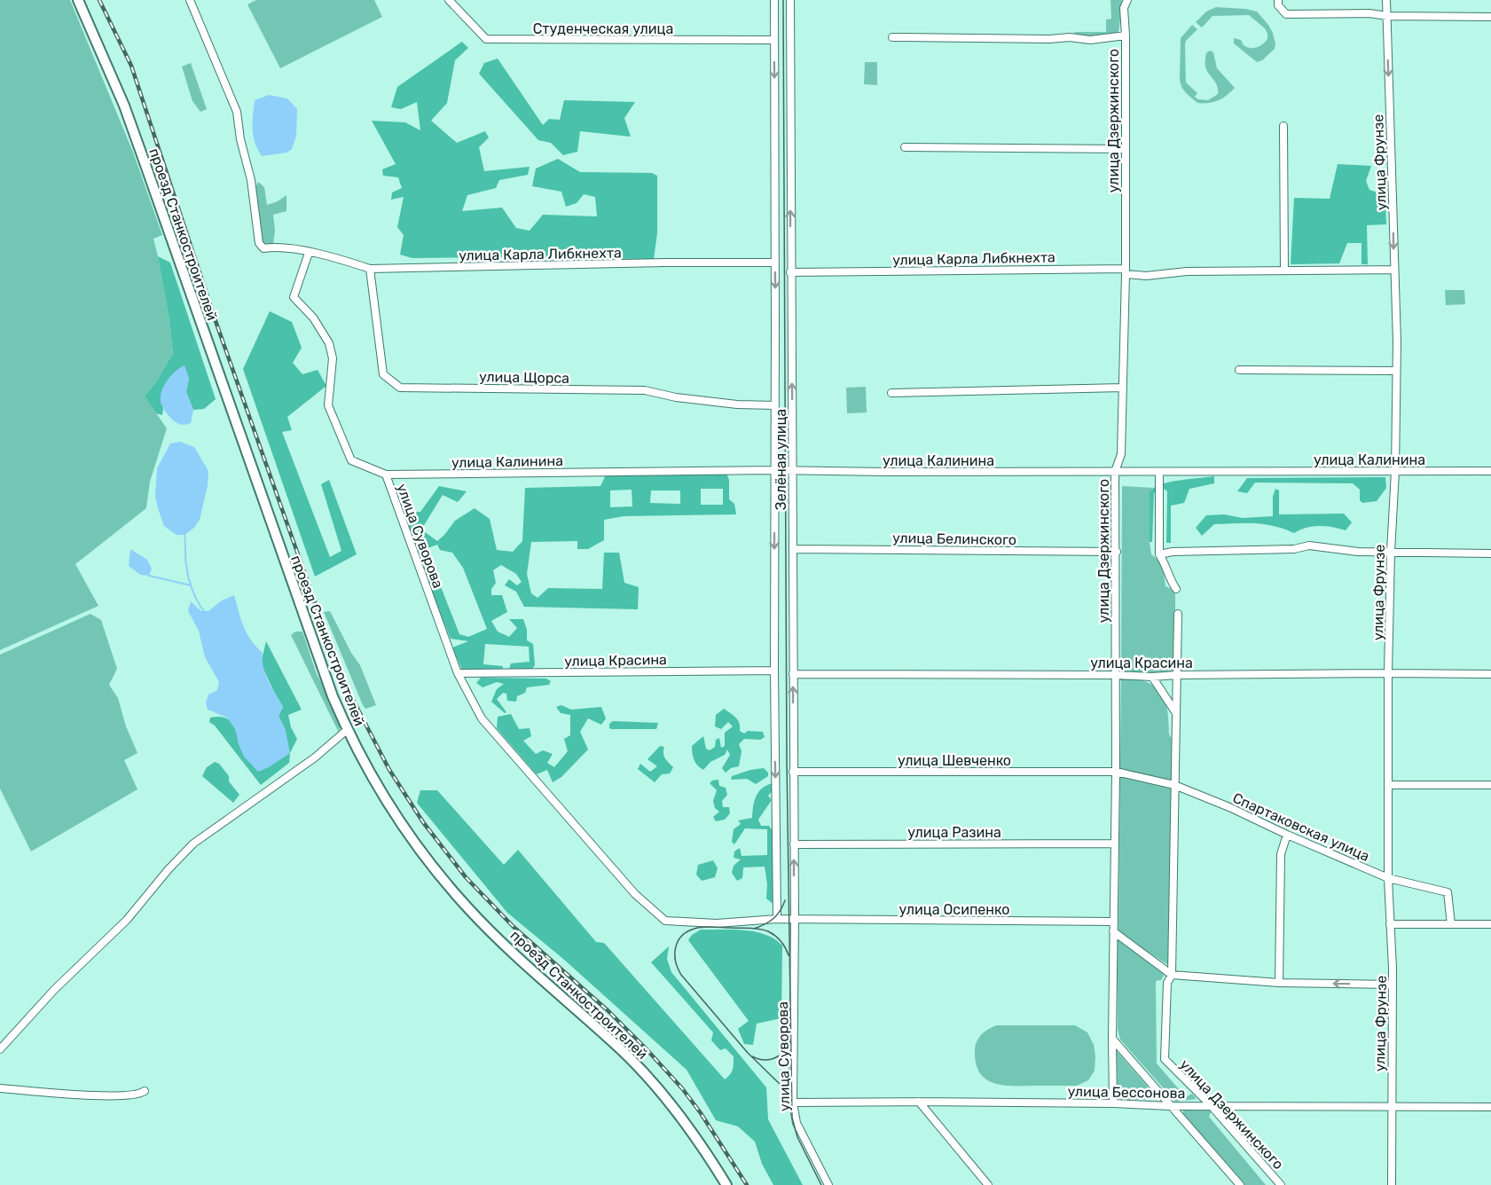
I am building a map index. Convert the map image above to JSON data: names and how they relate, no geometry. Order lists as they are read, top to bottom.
{
  "streets": {
    "main road": ["проезд Станкостроителей"],
    "street": [
      "Студенческая улица",
      "улица Дзержинского",
      "улица Фрунзе",
      "улица Карла Либкнехта",
      "улица Щорса",
      "Зелёная улица",
      "улица Калинина",
      "улица Суворова",
      "улица Белинского",
      "улица Красина",
      "улица Шевченко",
      "Спартаковская улица",
      "улица Разина",
      "улица Осипенко",
      "улица Бессонова"
    ]
  },
  "crossings": [
    ["Студенческая улица", "Зелёная улица"],
    ["улица Дзержинского", "улица Карла Либкнехта"],
    ["улица Дзержинского", "улица Калинина"],
    ["улица Дзержинского", "улица Белинского"],
    ["улица Дзержинского", "улица Красина"],
    ["улица Дзержинского", "улица Шевченко"],
    ["улица Дзержинского", "Спартаковская улица"],
    ["улица Дзержинского", "улица Разина"],
    ["улица Дзержинского", "улица Осипенко"],
    ["улица Дзержинского", "улица Бессонова"],
    ["улица Фрунзе", "улица Карла Либкнехта"],
    ["улица Фрунзе", "улица Калинина"],
    ["улица Фрунзе", "улица Красина"],
    ["улица Фрунзе", "Спартаковская улица"],
    ["улица Фрунзе", "улица Бессонова"],
    ["улица Карла Либкнехта", "улица Щорса"],
    ["улица Карла Либкнехта", "Зелёная улица"],
    ["улица Карла Либкнехта", "улица Суворова"],
    ["улица Щорса", "Зелёная улица"],
    ["Зелёная улица", "улица Калинина"],
    ["Зелёная улица", "улица Суворова"],
    ["Зелёная улица", "улица Белинского"],
    ["Зелёная улица", "улица Красина"],
    ["Зелёная улица", "улица Шевченко"],
    ["Зелёная улица", "улица Разина"],
    ["Зелёная улица", "улица Осипенко"],
    ["улица Калинина", "улица Суворова"],
    ["улица Суворова", "улица Красина"],
    ["улица Суворова", "улица Осипенко"],
    ["улица Суворова", "улица Бессонова"],
    ["улица Шевченко", "Спартаковская улица"]
  ]
}
